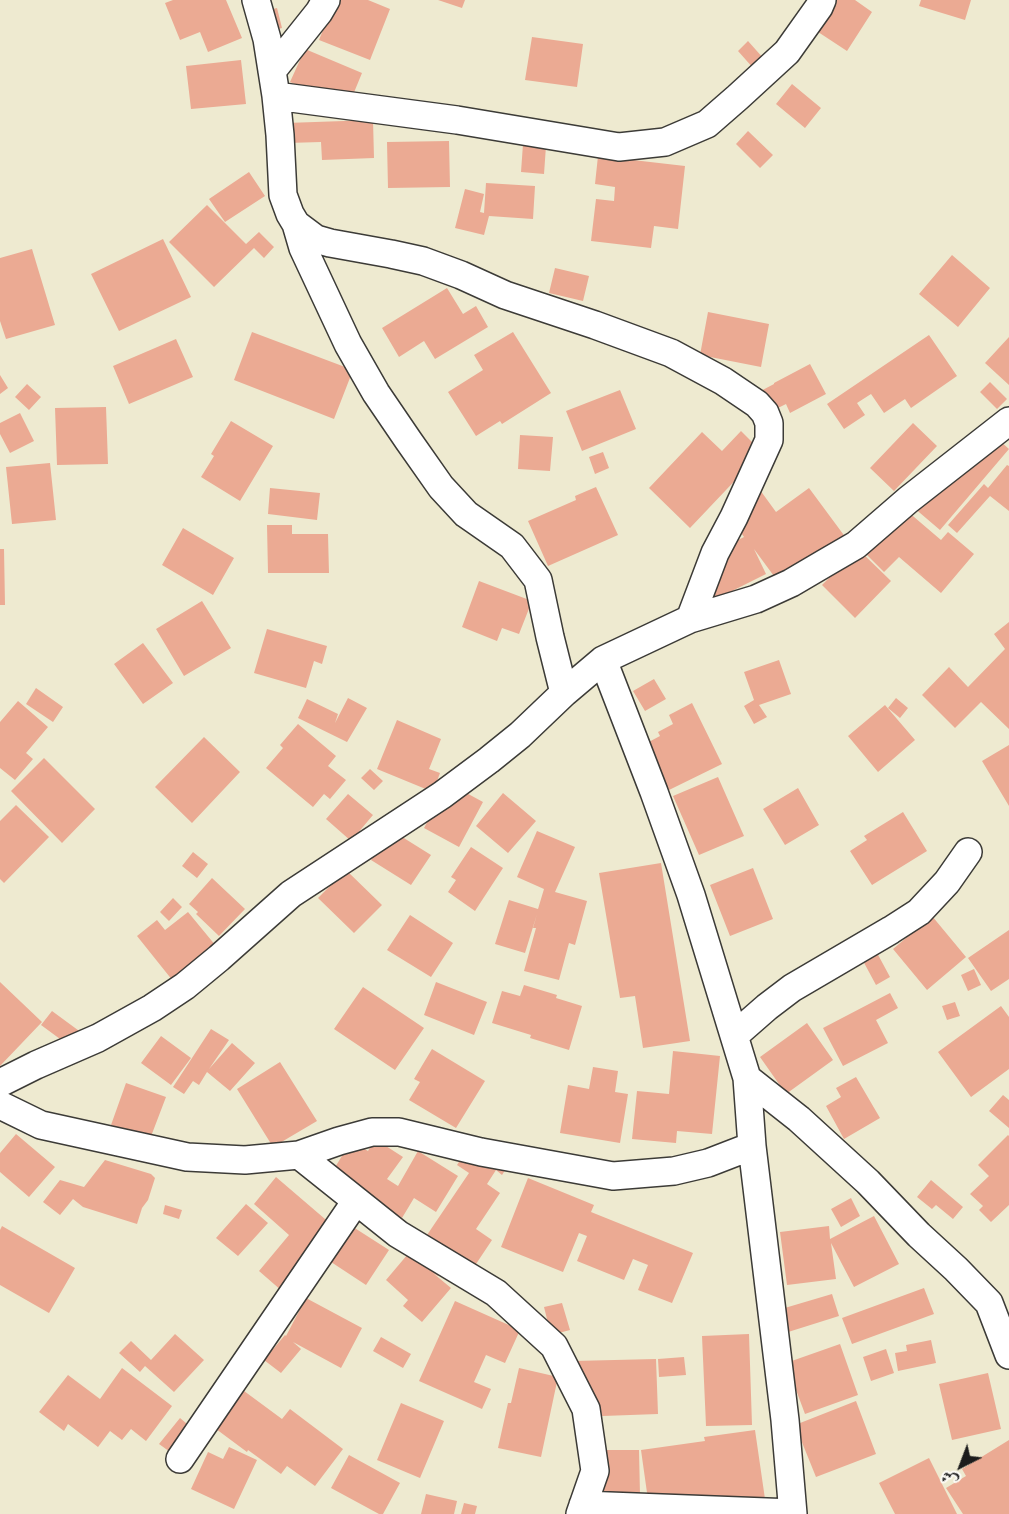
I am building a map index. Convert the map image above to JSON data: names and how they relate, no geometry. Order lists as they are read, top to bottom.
{
  "north": "bottom left"
}
